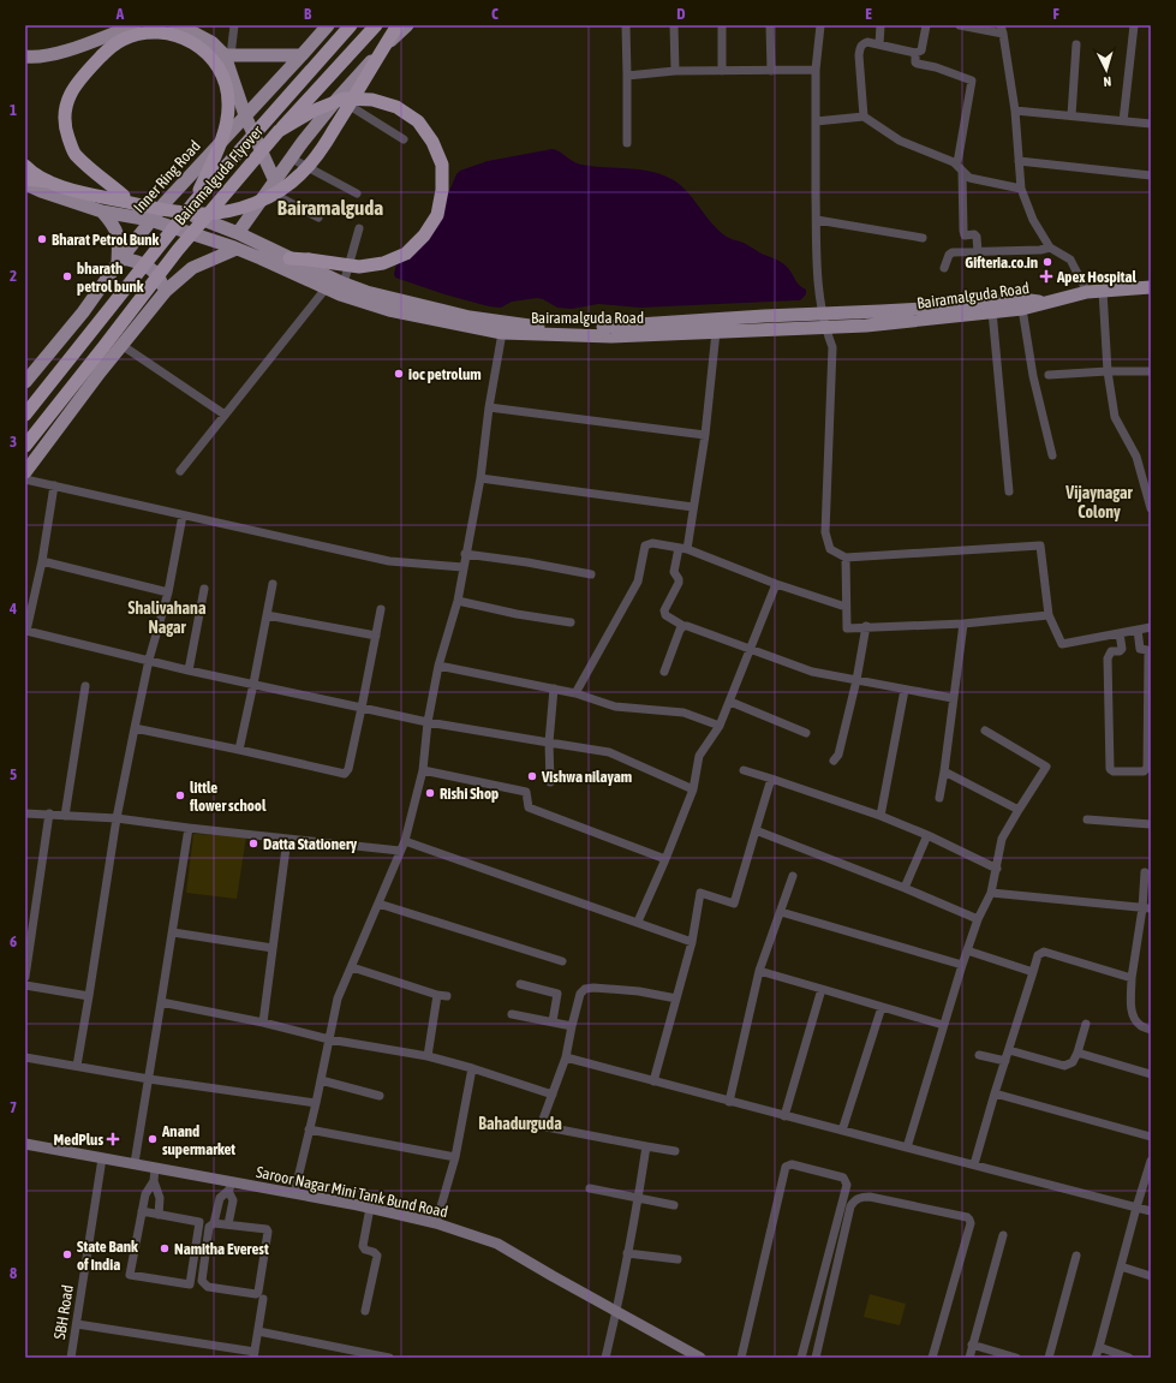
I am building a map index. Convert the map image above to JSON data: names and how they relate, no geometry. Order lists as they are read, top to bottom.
{
  "streets": {
    "highway": ["Bairamalguda Flyover"],
    "main road": ["Inner Ring Road", "Bairamalguda Road", "Saroor Nagar Mini Tank Bund Road"],
    "street": ["SBH Road"]
  },
  "crossings": [
    ["Inner Ring Road", "Bairamalguda Road"],
    ["Saroor Nagar Mini Tank Bund Road", "SBH Road"]
  ],
  "districts": [
    "Bairamalguda",
    "Vijaynagar Colony",
    "Shalivahana Nagar",
    "Bahadurguda"
  ],
  "places": {
    "other": [
      "Bharat Petrol Bunk",
      "Gifteria.co.in",
      "bharath petrol bunk",
      "ioc petrolum",
      "Vishwa nilayam",
      "Rishi Shop",
      "little flower school",
      "Datta Stationery",
      "Anand supermarket",
      "Namitha Everest",
      "State Bank of India"
    ],
    "health": ["Apex Hospital", "MedPlus"]
  },
  "north": "bottom",
  "grid": {
    "columns": [
      "A",
      "B",
      "C",
      "D",
      "E",
      "F"
    ],
    "rows": [
      "1",
      "2",
      "3",
      "4",
      "5",
      "6",
      "7",
      "8"
    ]
  }
}
